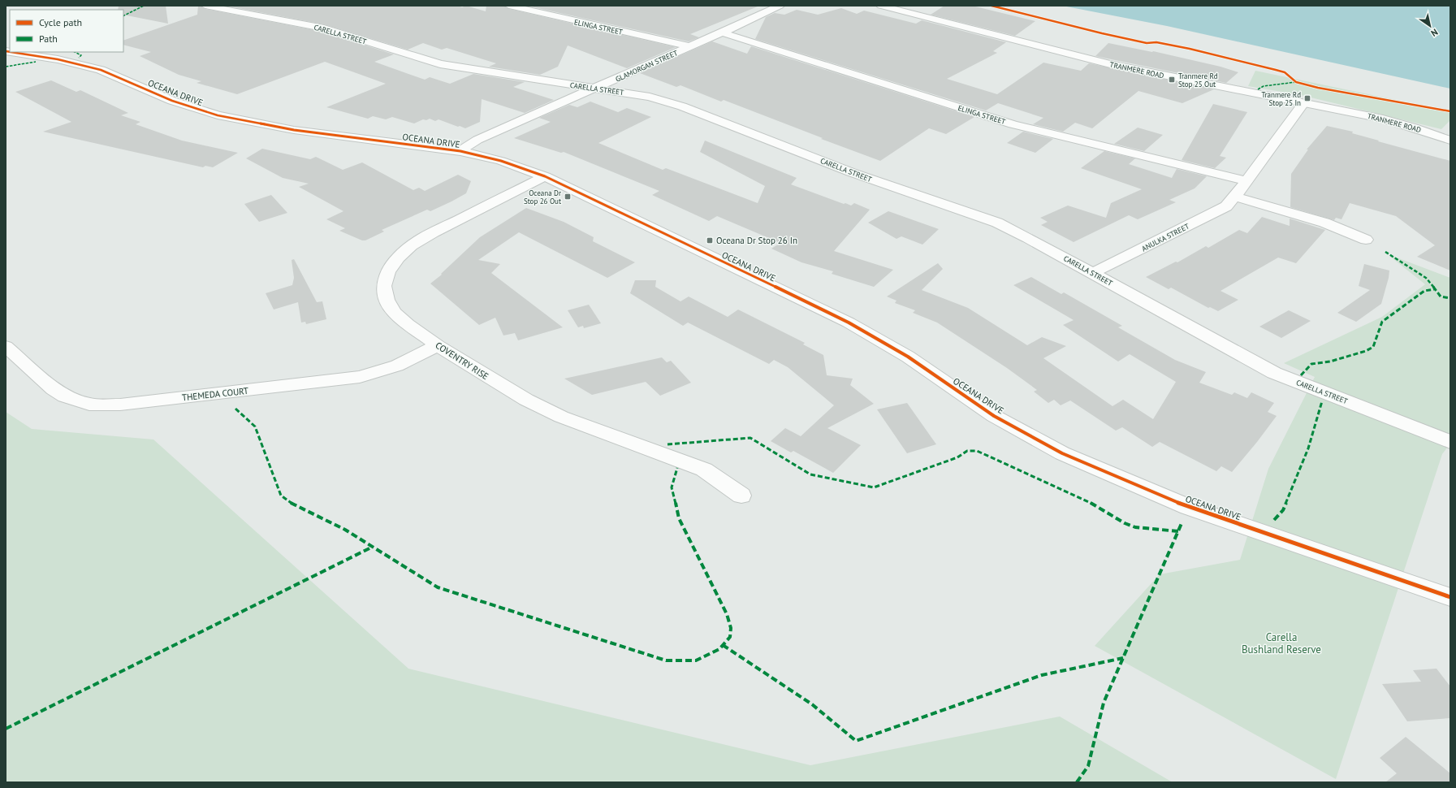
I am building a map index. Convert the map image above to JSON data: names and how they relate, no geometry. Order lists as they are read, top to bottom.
{
  "streets": {
    "street": [
      "ELINGA STREET",
      "CARELLA STREET",
      "GLAMORGAN STREET",
      "TRANMERE ROAD",
      "OCEANA DRIVE",
      "ANULKA STREET",
      "COVENTRY RISE",
      "THEMEDA COURT"
    ]
  },
  "crossings": [
    ["ELINGA STREET", "GLAMORGAN STREET"],
    ["ELINGA STREET", "ANULKA STREET"],
    ["CARELLA STREET", "GLAMORGAN STREET"],
    ["CARELLA STREET", "ANULKA STREET"],
    ["GLAMORGAN STREET", "OCEANA DRIVE"],
    ["TRANMERE ROAD", "ANULKA STREET"],
    ["OCEANA DRIVE", "COVENTRY RISE"],
    ["COVENTRY RISE", "THEMEDA COURT"]
  ],
  "parks": ["Carella Bushland Reserve"],
  "places": {
    "transit": [
      "Tranmere Rd Stop 25 Out",
      "Tranmere Rd Stop 25 In",
      "Oceana Dr Stop 26 Out",
      "Oceana Dr Stop 26 In"
    ]
  },
  "legend": ["Cycle path", "Path"],
  "north": "bottom right"
}
